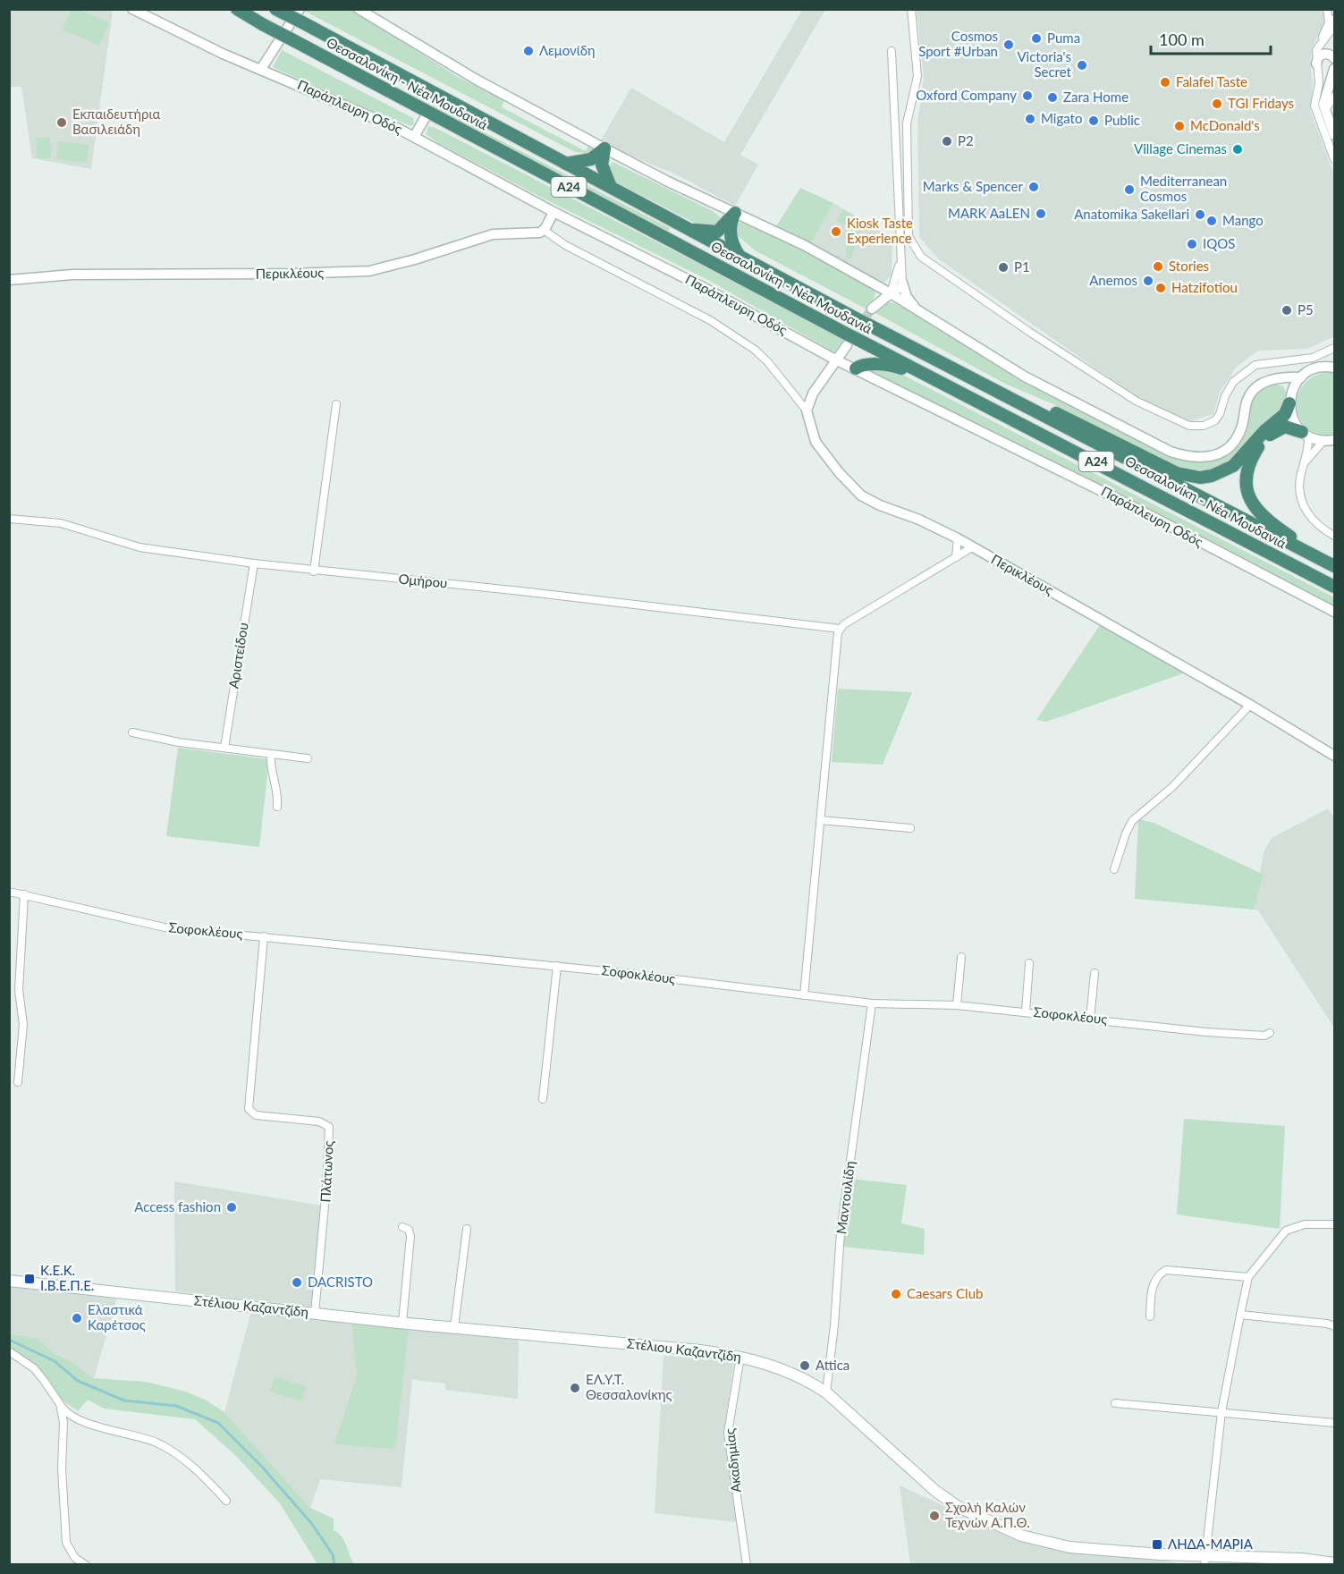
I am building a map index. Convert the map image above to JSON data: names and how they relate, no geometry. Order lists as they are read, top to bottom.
{
  "streets": {
    "highway": ["Θεσσαλονίκη - Νέα Μουδανιά", "Α24"],
    "main road": ["Στέλιου Καζαντζίδη"],
    "street": [
      "Παράπλευρη Οδός",
      "Περικλέους",
      "Ομήρου",
      "Αριστείδου",
      "Σοφοκλέους",
      "Πλάτωνος",
      "Μαντουλίδη",
      "Ακαδημίας"
    ]
  },
  "crossings": [
    ["Ομήρου", "Αριστείδου"],
    ["Σοφοκλέους", "Πλάτωνος"],
    ["Σοφοκλέους", "Μαντουλίδη"],
    ["Πλάτωνος", "Στέλιου Καζαντζίδη"],
    ["Μαντουλίδη", "Στέλιου Καζαντζίδη"],
    ["Στέλιου Καζαντζίδη", "Ακαδημίας"]
  ],
  "places": {
    "other": [
      "Puma",
      "Cosmos Sport #Urban",
      "Λεμονίδη",
      "Victoria's Secret",
      "Falafel Taste",
      "Oxford Company",
      "Zara Home",
      "TGI Fridays",
      "Migato",
      "Public",
      "Εκπαιδευτήρια Βασιλειάδη",
      "McDonald's",
      "P2",
      "Village Cinemas",
      "Marks & Spencer",
      "Mediterranean Cosmos",
      "MARK AaLEN",
      "Anatomika Sakellari",
      "Mango",
      "Kiosk Taste Experience",
      "IQOS",
      "Stories",
      "P1",
      "Anemos",
      "Hatzifotiou",
      "P5",
      "Access fashion",
      "DACRISTO",
      "Caesars Club",
      "Ελαστικά Καρέτσος",
      "Attica",
      "ΕΛ.Υ.Τ. Θεσσαλονίκης",
      "Σχολή Καλών Τεχνών Α.Π.Θ."
    ],
    "transit": ["Κ.Ε.Κ. Ι.Β.Ε.Π.Ε.", "ΛΗΔΑ-ΜΑΡΙΑ"]
  },
  "scale_bar": "100 m"
}
